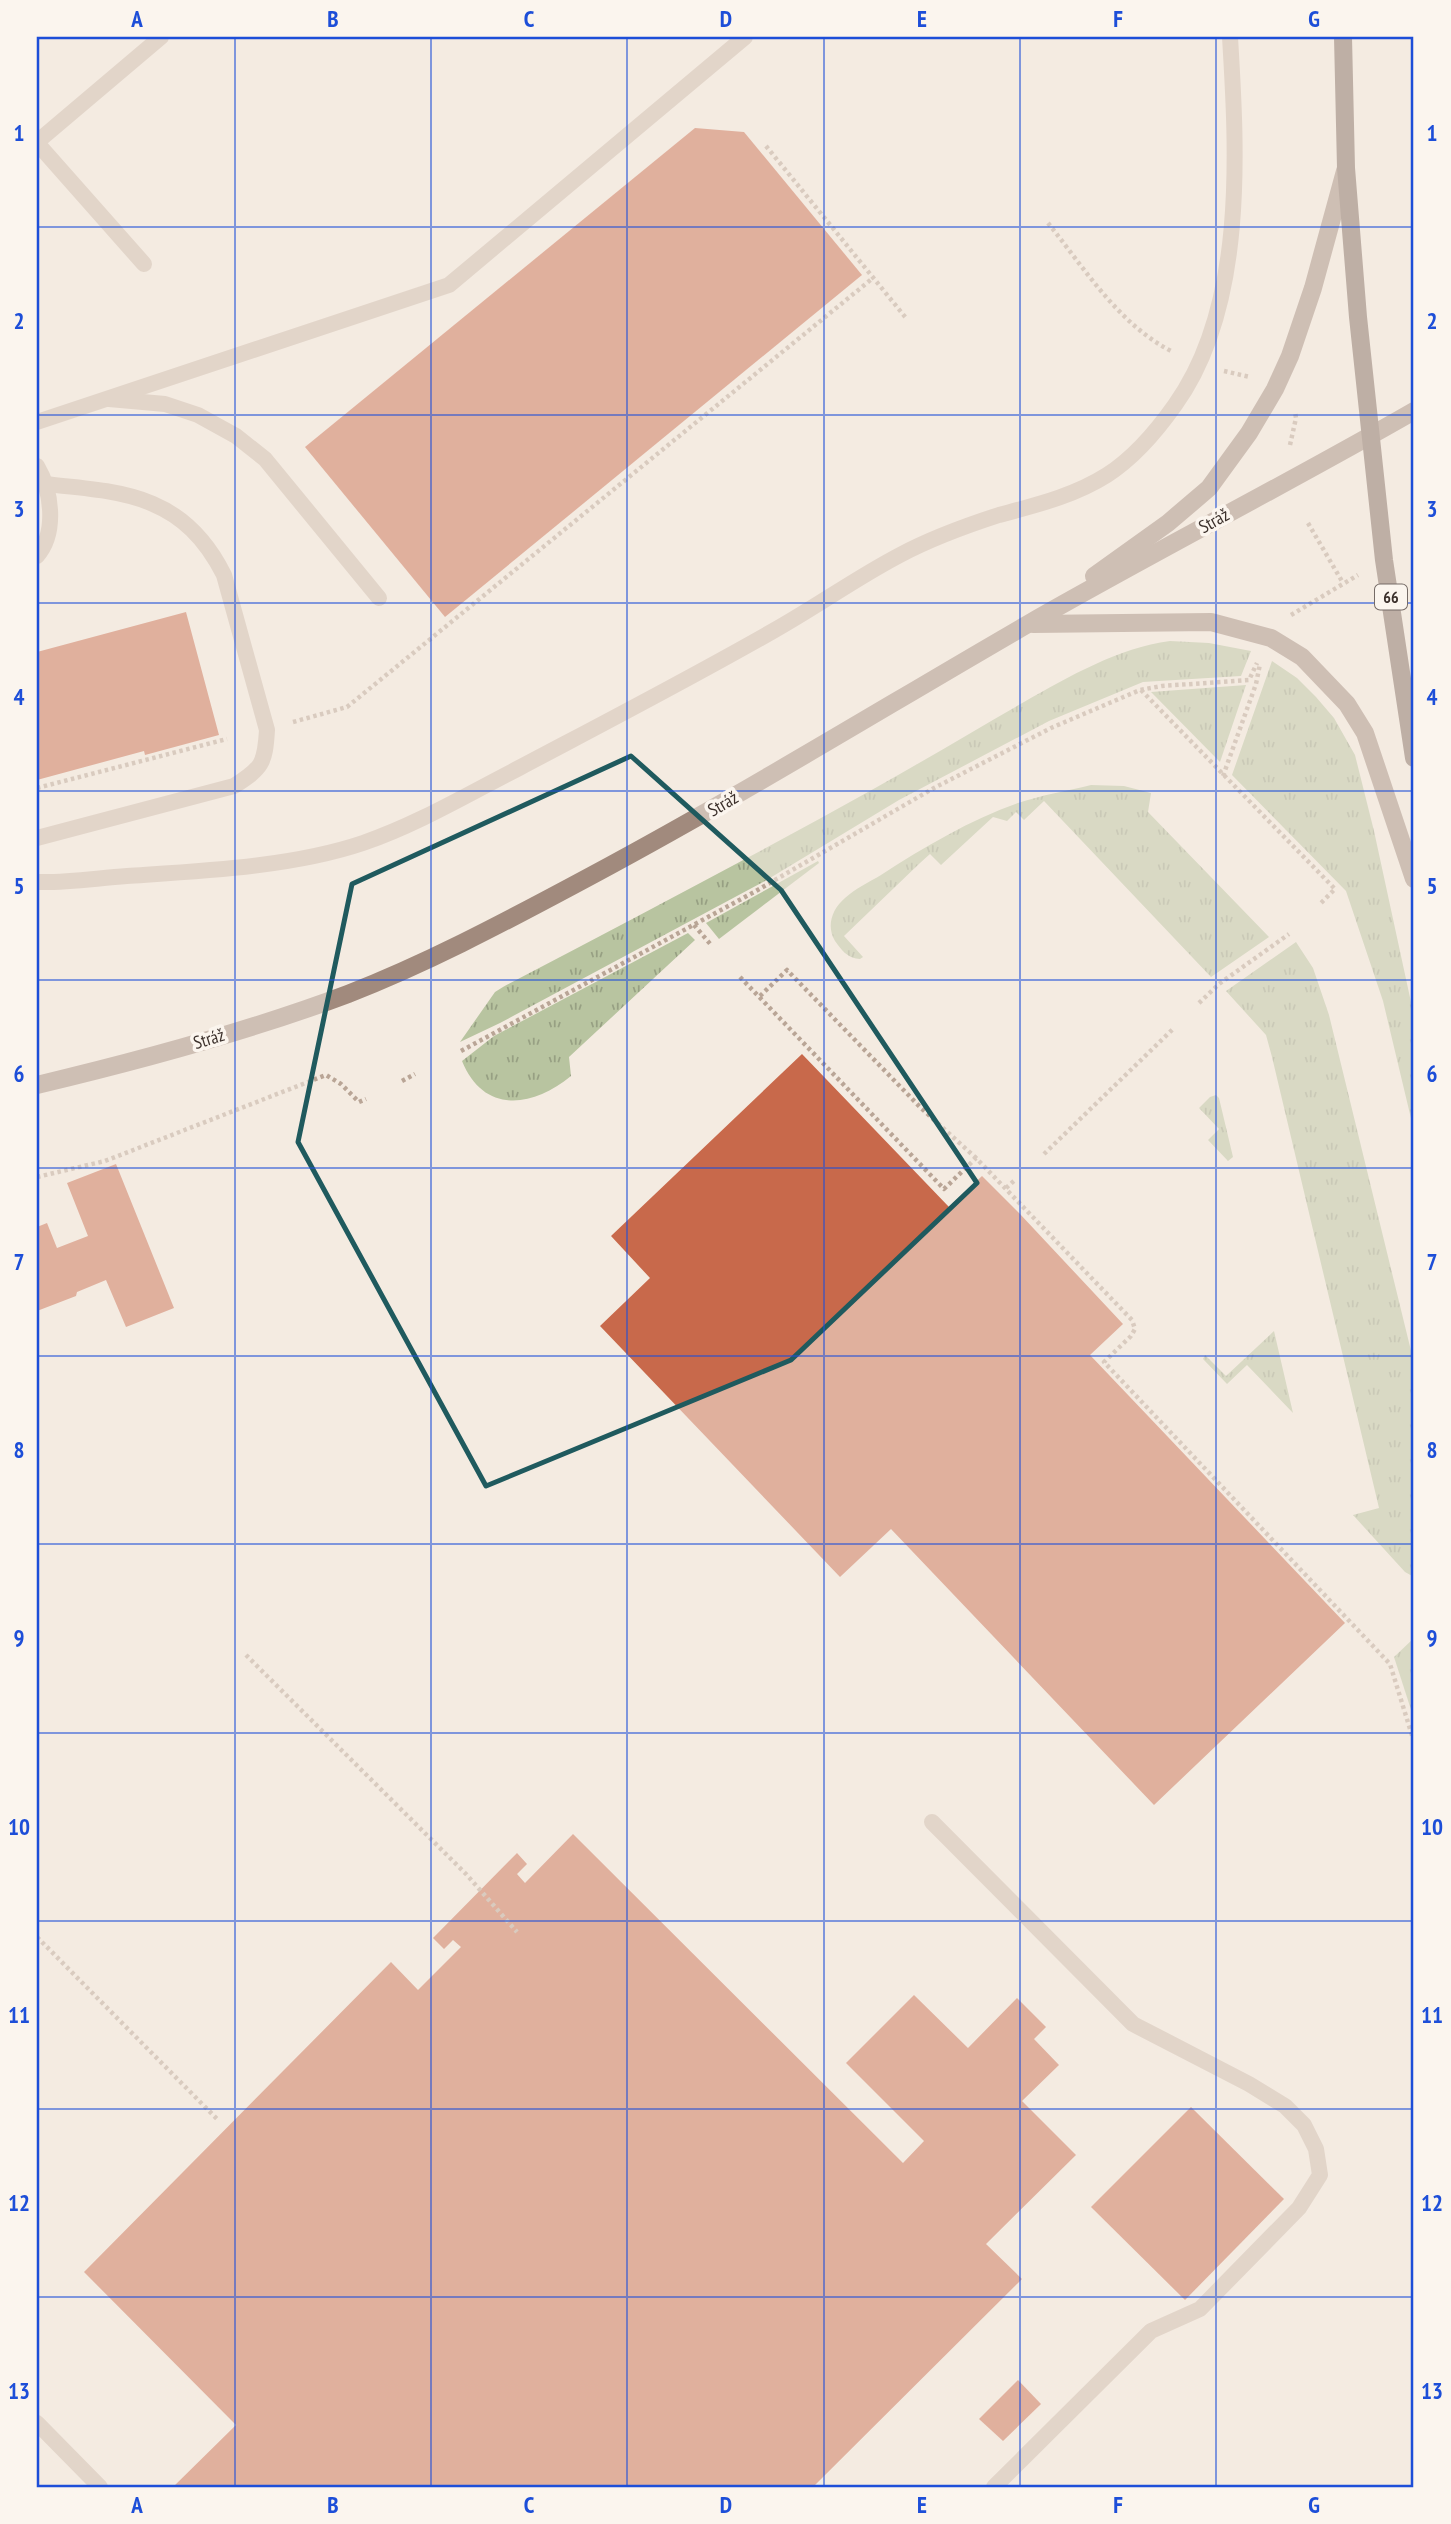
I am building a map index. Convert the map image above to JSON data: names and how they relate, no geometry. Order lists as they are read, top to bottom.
{
  "streets": {
    "main road": ["66"],
    "street": ["Stráž"]
  },
  "crossings": [
    ["Stráž", "66"]
  ],
  "grid": {
    "columns": [
      "A",
      "B",
      "C",
      "D",
      "E",
      "F",
      "G"
    ],
    "rows": [
      "1",
      "2",
      "3",
      "4",
      "5",
      "6",
      "7",
      "8",
      "9",
      "10",
      "11",
      "12",
      "13"
    ]
  }
}
